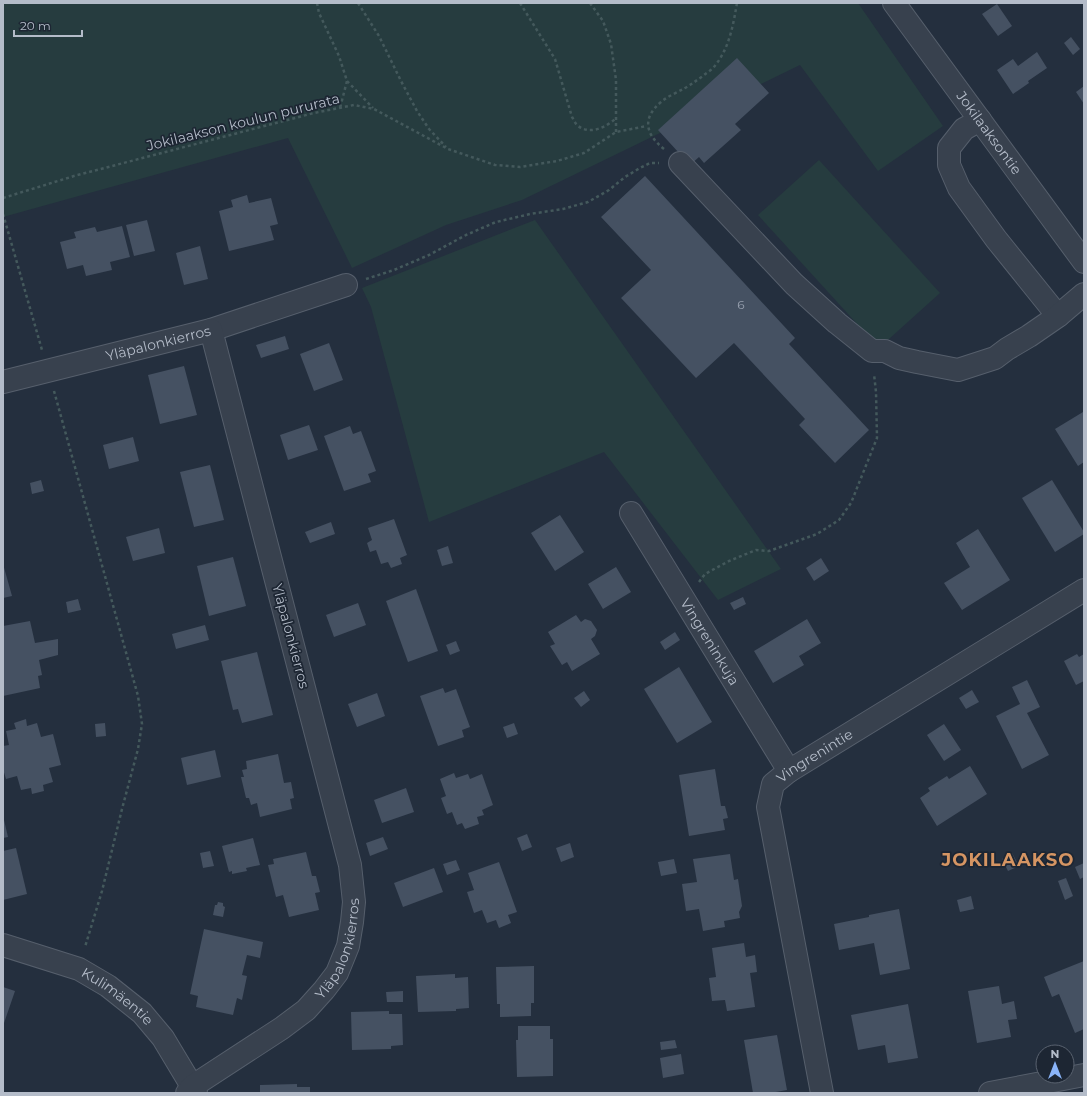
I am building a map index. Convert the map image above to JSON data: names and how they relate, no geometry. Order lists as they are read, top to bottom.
{
  "streets": {
    "street": [
      "Jokilaaksontie",
      "Yläpalonkierros",
      "Vingreninkuja",
      "Vingrenintie",
      "Kulimäentie"
    ],
    "path": ["Jokilaakson koulun pururata"]
  },
  "crossings": [
    ["Yläpalonkierros", "Kulimäentie"],
    ["Vingreninkuja", "Vingrenintie"]
  ],
  "districts": ["JOKILAAKSO"],
  "house_numbers": ["6"],
  "scale_bar": "20 m",
  "north": "top"
}
